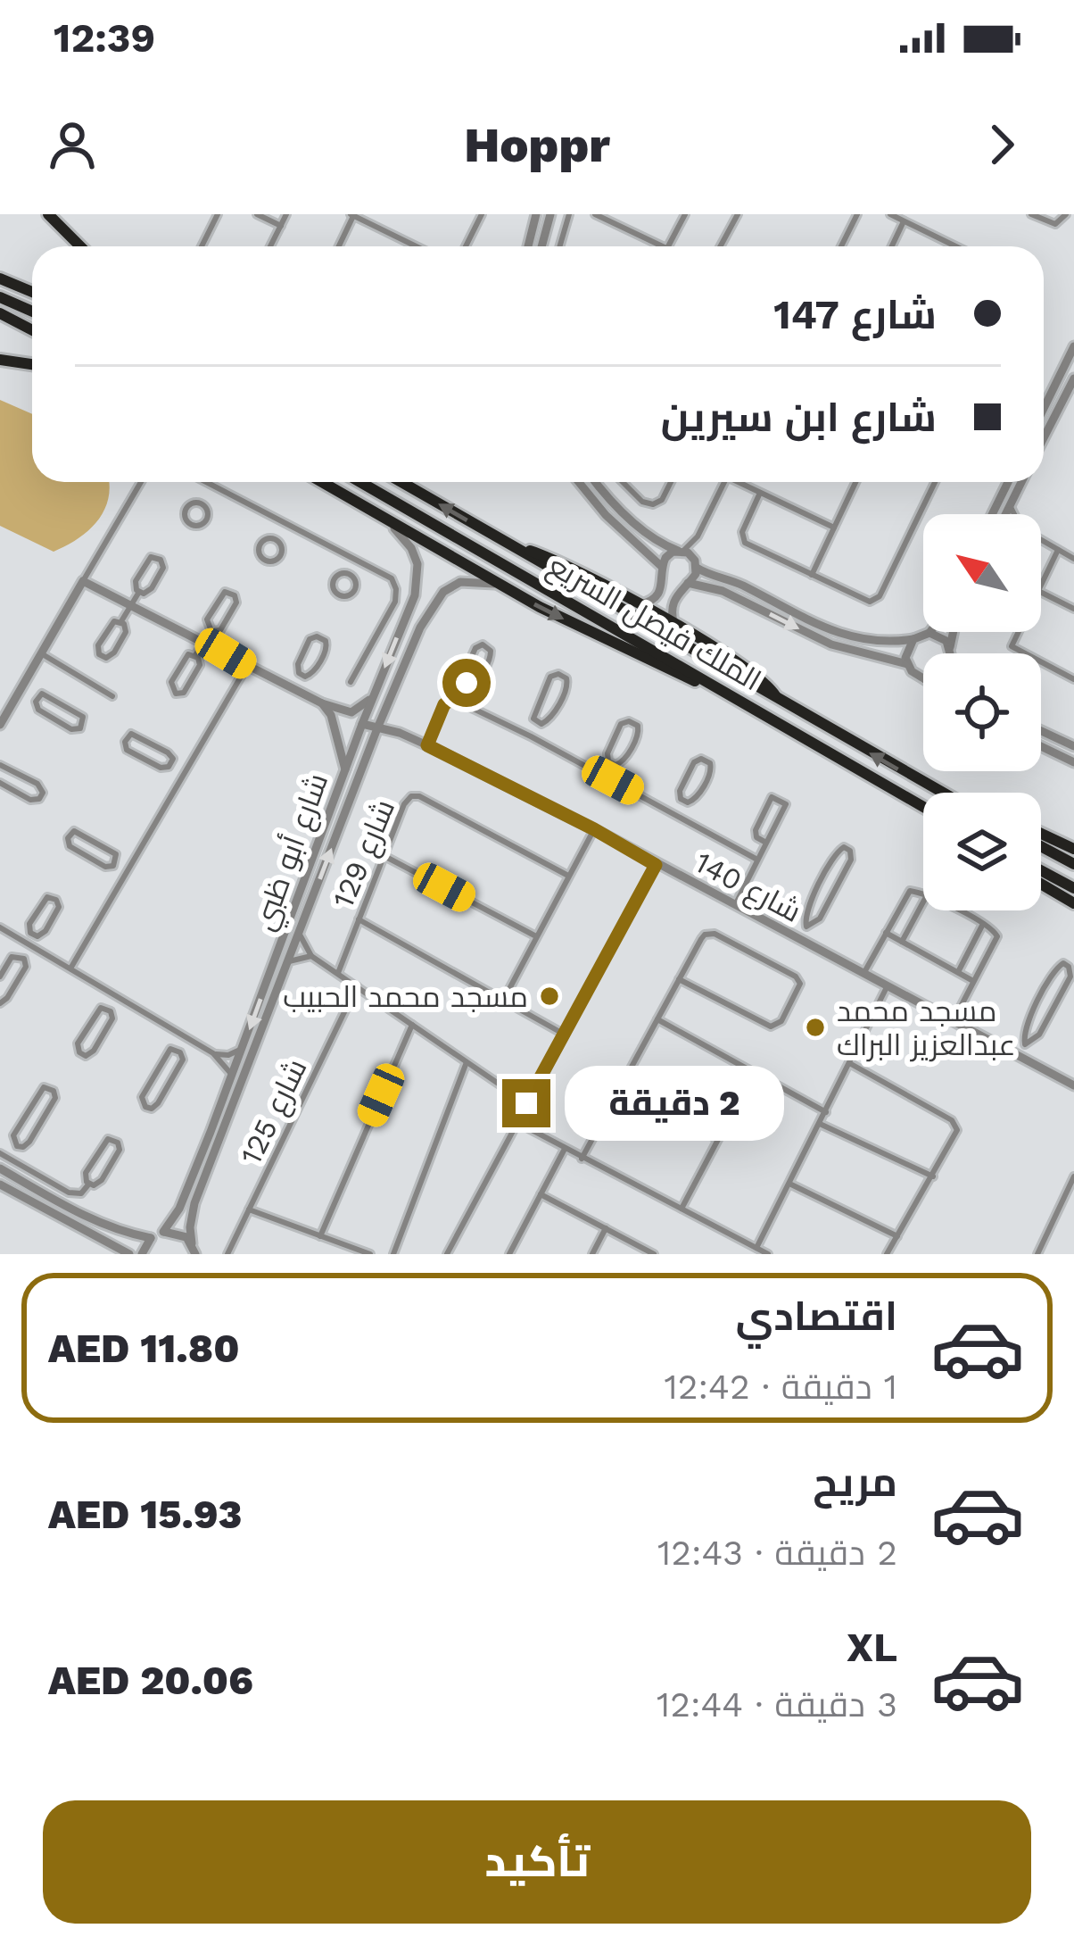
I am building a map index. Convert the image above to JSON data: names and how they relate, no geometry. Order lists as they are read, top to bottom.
{
  "streets": {
    "highway": ["الملك فيصل السريع"],
    "street": [
      "شارع أبو ظبي",
      "شارع 129",
      "شارع 140",
      "شارع 125"
    ]
  },
  "crossings": [
    ["شارع أبو ظبي", "شارع 140"]
  ],
  "places": ["مسجد محمد الحبيب", "مسجد محمد عبدالعزيز البراك"],
  "north": "top left",
  "page": {
    "status": "12:39",
    "header": "Hoppr",
    "banner": ["شارع 147", "شارع ابن سيرين"],
    "bubble": "2 دقيقة",
    "list": [
      {
        "name": "اقتصادي",
        "note": "1 دقيقة · 12:42",
        "value": "AED 11.80"
      },
      {
        "name": "مريح",
        "note": "2 دقيقة · 12:43",
        "value": "AED 15.93"
      },
      {
        "name": "XL",
        "note": "3 دقيقة · 12:44",
        "value": "AED 20.06"
      }
    ],
    "buttons": "تأكيد"
  }
}
